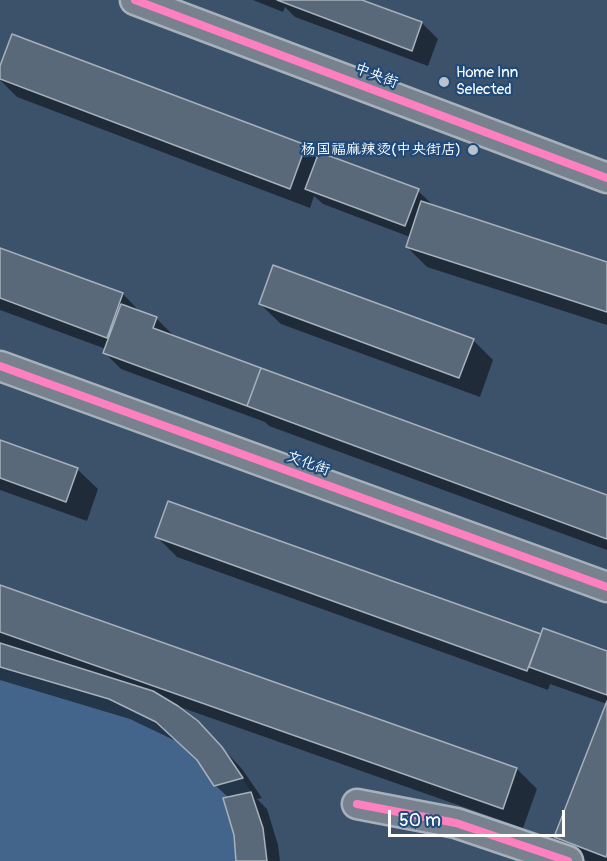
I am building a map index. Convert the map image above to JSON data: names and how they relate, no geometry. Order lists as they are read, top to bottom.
{
  "streets": {
    "street": ["中央街", "文化街"]
  },
  "places": ["Home Inn Selected", "杨国福麻辣烫(中央街店)"],
  "scale_bar": "50 m"
}
